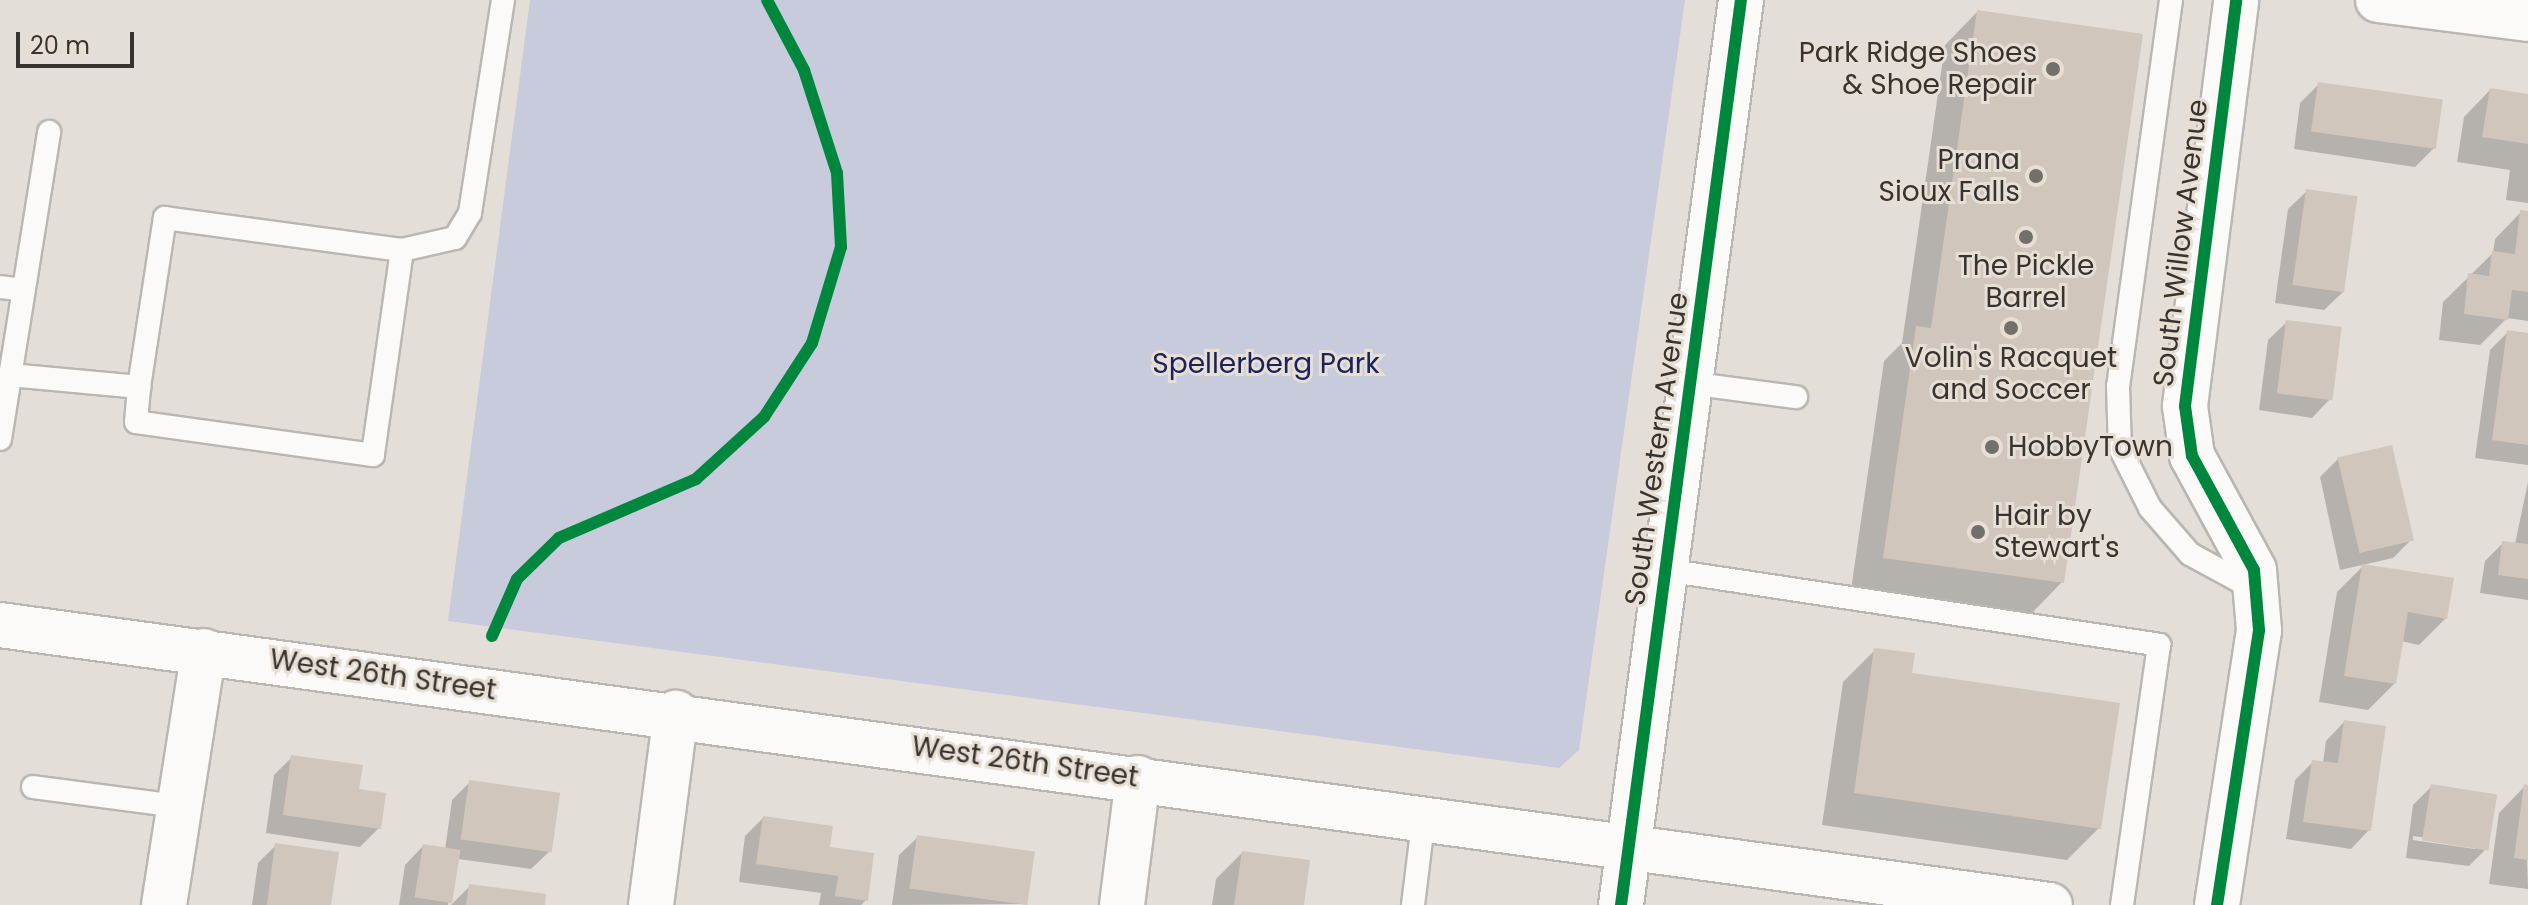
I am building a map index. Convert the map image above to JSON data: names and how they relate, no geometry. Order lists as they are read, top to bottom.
{
  "streets": {
    "street": ["South Willow Avenue", "South Western Avenue", "West 26th Street"]
  },
  "crossings": [
    ["South Western Avenue", "West 26th Street"]
  ],
  "parks": ["Spellerberg Park"],
  "places": [
    "Park Ridge Shoes & Shoe Repair",
    "Prana Sioux Falls",
    "The Pickle Barrel",
    "Volin's Racquet and Soccer",
    "HobbyTown",
    "Hair by Stewart's"
  ],
  "scale_bar": "20 m"
}
